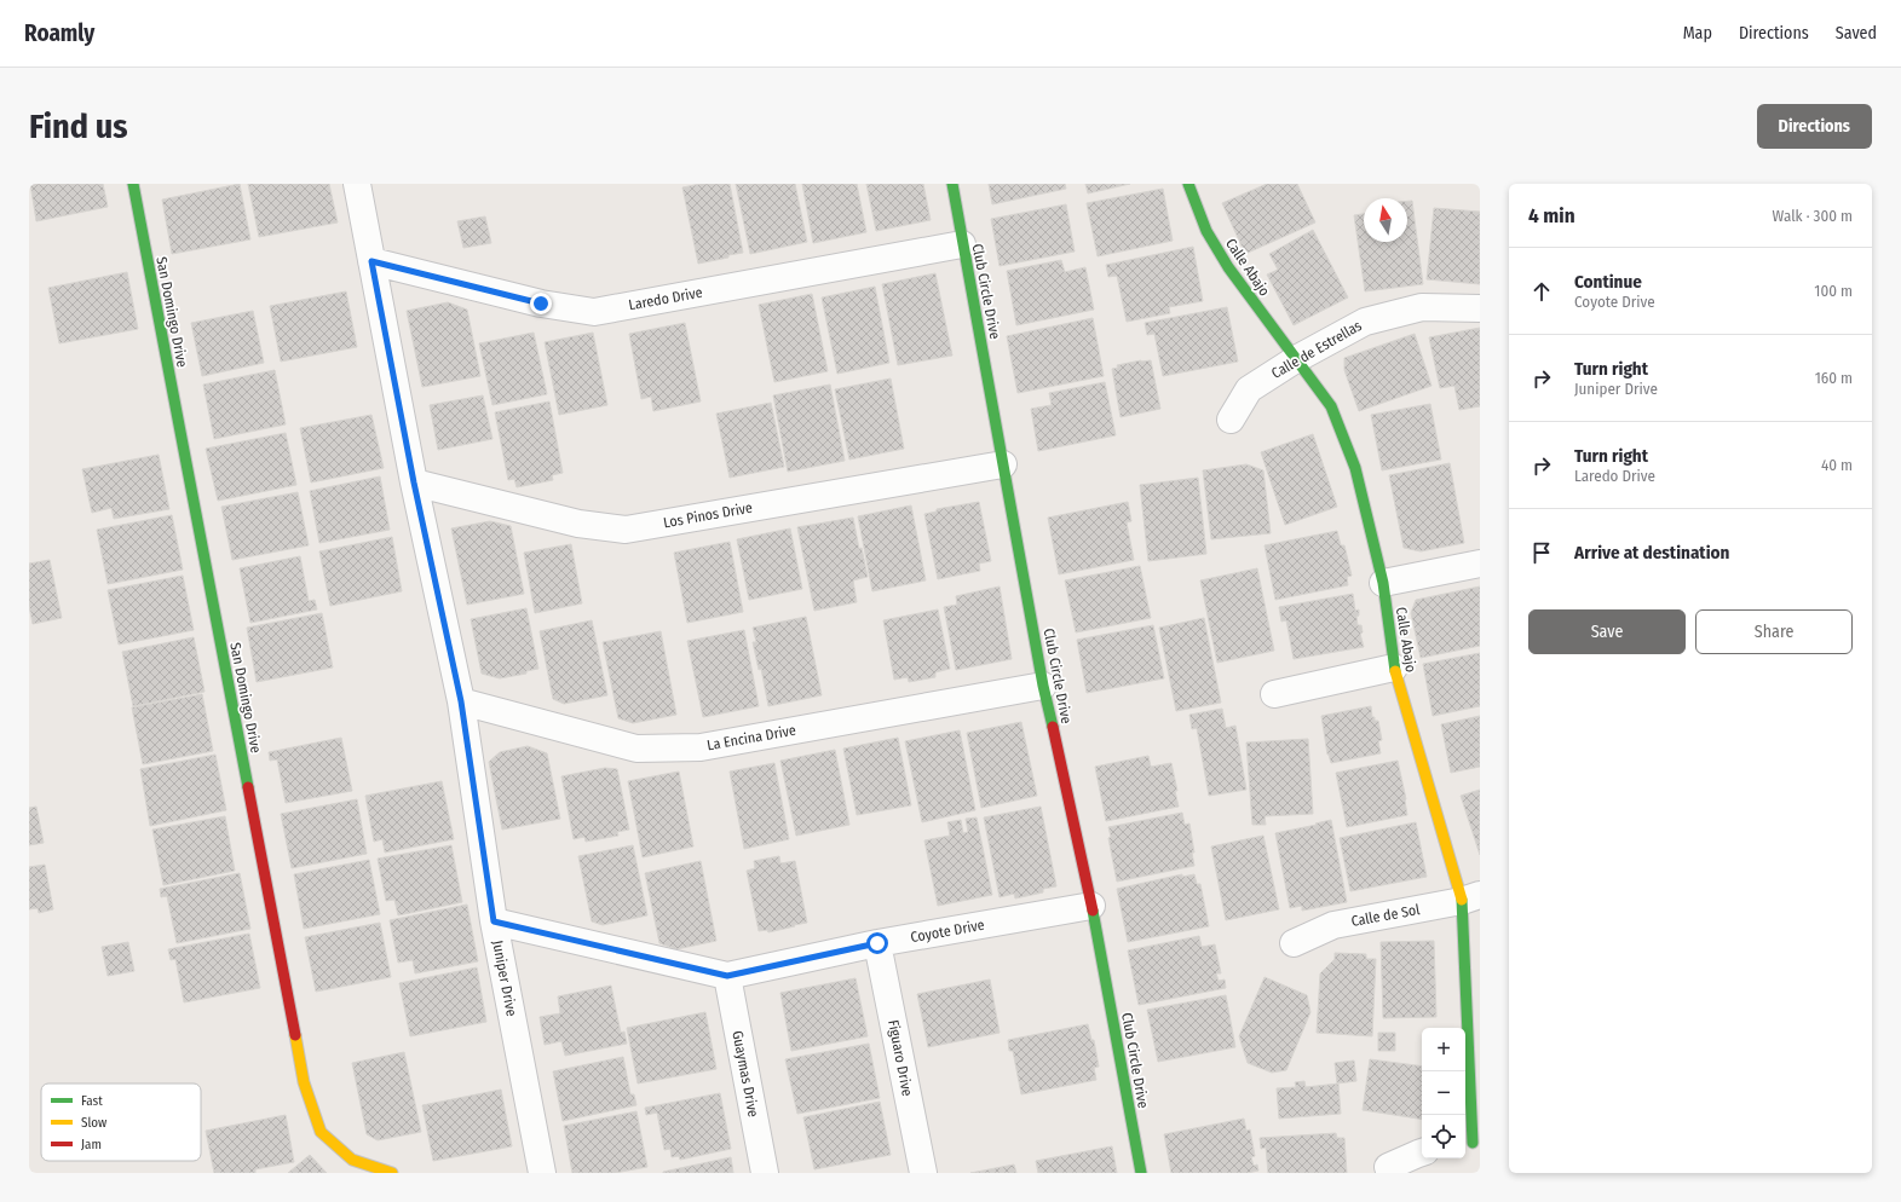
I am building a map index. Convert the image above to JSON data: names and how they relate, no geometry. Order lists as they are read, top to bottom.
{
  "streets": {
    "street": [
      "Calle Abajo",
      "Club Circle Drive",
      "Laredo Drive",
      "San Domingo Drive",
      "Calle de Estrellas",
      "Los Pinos Drive",
      "La Encina Drive",
      "Calle de Sol",
      "Coyote Drive",
      "Juniper Drive",
      "Figuaro Drive",
      "Guaymas Drive"
    ]
  },
  "crossings": [
    ["Calle Abajo", "Calle de Estrellas"],
    ["Calle Abajo", "Calle de Sol"],
    ["Club Circle Drive", "Laredo Drive"],
    ["Club Circle Drive", "Los Pinos Drive"],
    ["Club Circle Drive", "La Encina Drive"],
    ["Club Circle Drive", "Coyote Drive"],
    ["Laredo Drive", "Juniper Drive"],
    ["Los Pinos Drive", "Juniper Drive"],
    ["La Encina Drive", "Juniper Drive"],
    ["Coyote Drive", "Juniper Drive"],
    ["Coyote Drive", "Figuaro Drive"],
    ["Coyote Drive", "Guaymas Drive"]
  ],
  "legend": ["Fast", "Slow", "Jam"],
  "north": "top",
  "page": {
    "header": "Roamly",
    "nav": ["Map", "Directions", "Saved"],
    "buttons": [
      "Directions",
      ["Save", "Share"]
    ],
    "title": "Find us",
    "heading": ["4 min", "Walk · 300 m"],
    "list": [
      ["Continue", "Coyote Drive", "100 m"],
      ["Turn right", "Juniper Drive", "160 m"],
      ["Turn right", "Laredo Drive", "40 m"],
      "Arrive at destination"
    ],
    "map_buttons": ["+", "−"]
  }
}
